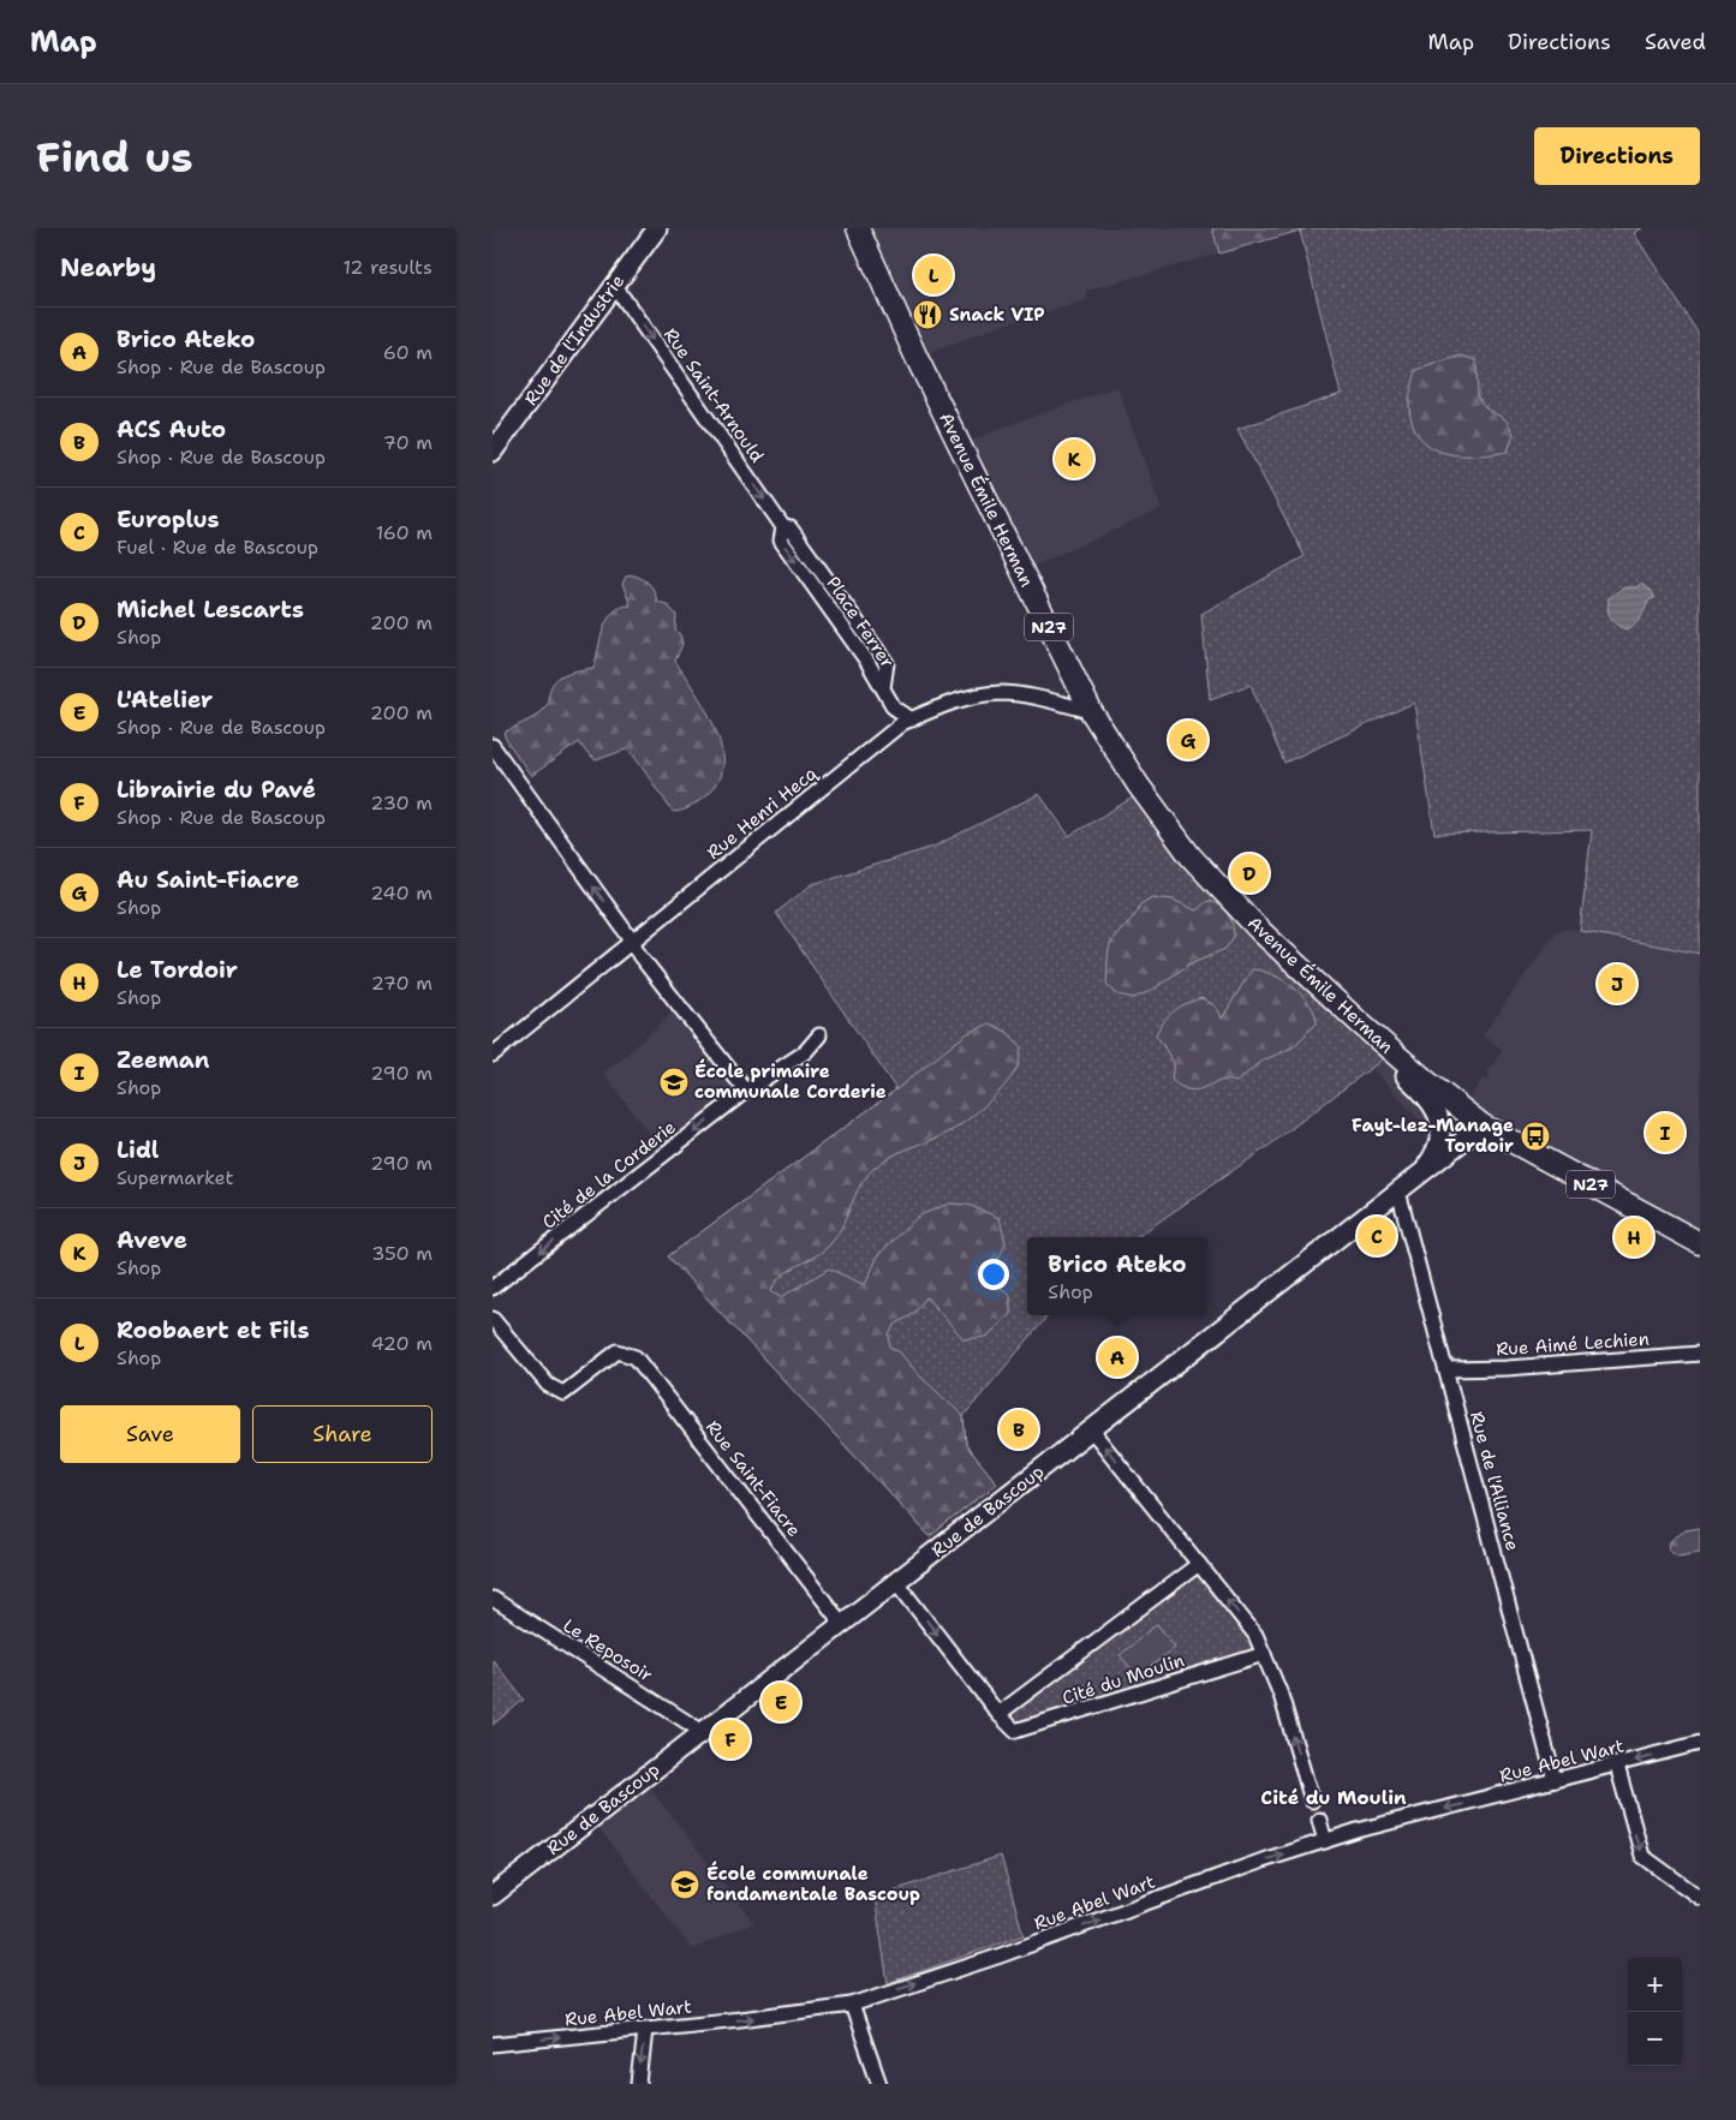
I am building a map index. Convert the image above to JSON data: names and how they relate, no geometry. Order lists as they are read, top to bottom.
{
  "streets": {
    "main road": [
      "Rue de l'Industrie",
      "Avenue Émile Herman",
      "N27",
      "Rue de Bascoup"
    ],
    "street": [
      "Rue Saint-Arnould",
      "Place Ferrer",
      "Rue Henri Hecq",
      "Cité de la Corderie",
      "Rue Aimé Lechien",
      "Rue Saint-Fiacre",
      "Rue de l'Alliance",
      "Le Reposoir",
      "Cité du Moulin",
      "Rue Abel Wart"
    ]
  },
  "crossings": [
    ["Rue de l'Industrie", "Rue Saint-Arnould"],
    ["Rue Saint-Arnould", "Place Ferrer"],
    ["Avenue Émile Herman", "Rue Henri Hecq"],
    ["Avenue Émile Herman", "Rue de Bascoup"],
    ["Rue Aimé Lechien", "Rue de l'Alliance"],
    ["Rue Saint-Fiacre", "Rue de Bascoup"],
    ["Rue de l'Alliance", "Rue de Bascoup"],
    ["Rue de l'Alliance", "Rue Abel Wart"],
    ["Rue de Bascoup", "Le Reposoir"],
    ["Rue de Bascoup", "Cité du Moulin"]
  ],
  "one_way": ["Rue Saint-Arnould", "Cité de la Corderie"],
  "districts": ["Cité du Moulin"],
  "places": {
    "restaurant": ["Snack VIP"],
    "school or university": ["École primaire communale Corderie", "École communale fondamentale Bascoup"],
    "bus stop": ["Fayt-lez-Manage Tordoir"]
  },
  "page": {
    "header": "Map",
    "nav": ["Map", "Directions", "Saved"],
    "buttons": [
      "Directions",
      ["Save", "Share"]
    ],
    "title": "Find us",
    "heading": ["Nearby", "12 results"],
    "pins": [
      "L",
      "K",
      "G",
      "D",
      "J",
      "I",
      "C",
      "H",
      "A",
      "B",
      "E",
      "F"
    ],
    "list": [
      {
        "mark": "A",
        "name": "Brico Ateko",
        "note": "Shop · Rue de Bascoup",
        "value": "60 m"
      },
      {
        "mark": "B",
        "name": "ACS Auto",
        "note": "Shop · Rue de Bascoup",
        "value": "70 m"
      },
      {
        "mark": "C",
        "name": "Europlus",
        "note": "Fuel · Rue de Bascoup",
        "value": "160 m"
      },
      {
        "mark": "D",
        "name": "Michel Lescarts",
        "note": "Shop",
        "value": "200 m"
      },
      {
        "mark": "E",
        "name": "L'Atelier",
        "note": "Shop · Rue de Bascoup",
        "value": "200 m"
      },
      {
        "mark": "F",
        "name": "Librairie du Pavé",
        "note": "Shop · Rue de Bascoup",
        "value": "230 m"
      },
      {
        "mark": "G",
        "name": "Au Saint-Fiacre",
        "note": "Shop",
        "value": "240 m"
      },
      {
        "mark": "H",
        "name": "Le Tordoir",
        "note": "Shop",
        "value": "270 m"
      },
      {
        "mark": "I",
        "name": "Zeeman",
        "note": "Shop",
        "value": "290 m"
      },
      {
        "mark": "J",
        "name": "Lidl",
        "note": "Supermarket",
        "value": "290 m"
      },
      {
        "mark": "K",
        "name": "Aveve",
        "note": "Shop",
        "value": "350 m"
      },
      {
        "mark": "L",
        "name": "Roobaert et Fils",
        "note": "Shop",
        "value": "420 m"
      }
    ],
    "popup": ["Brico Ateko", "Shop"],
    "map_buttons": ["+", "−"]
  }
}
